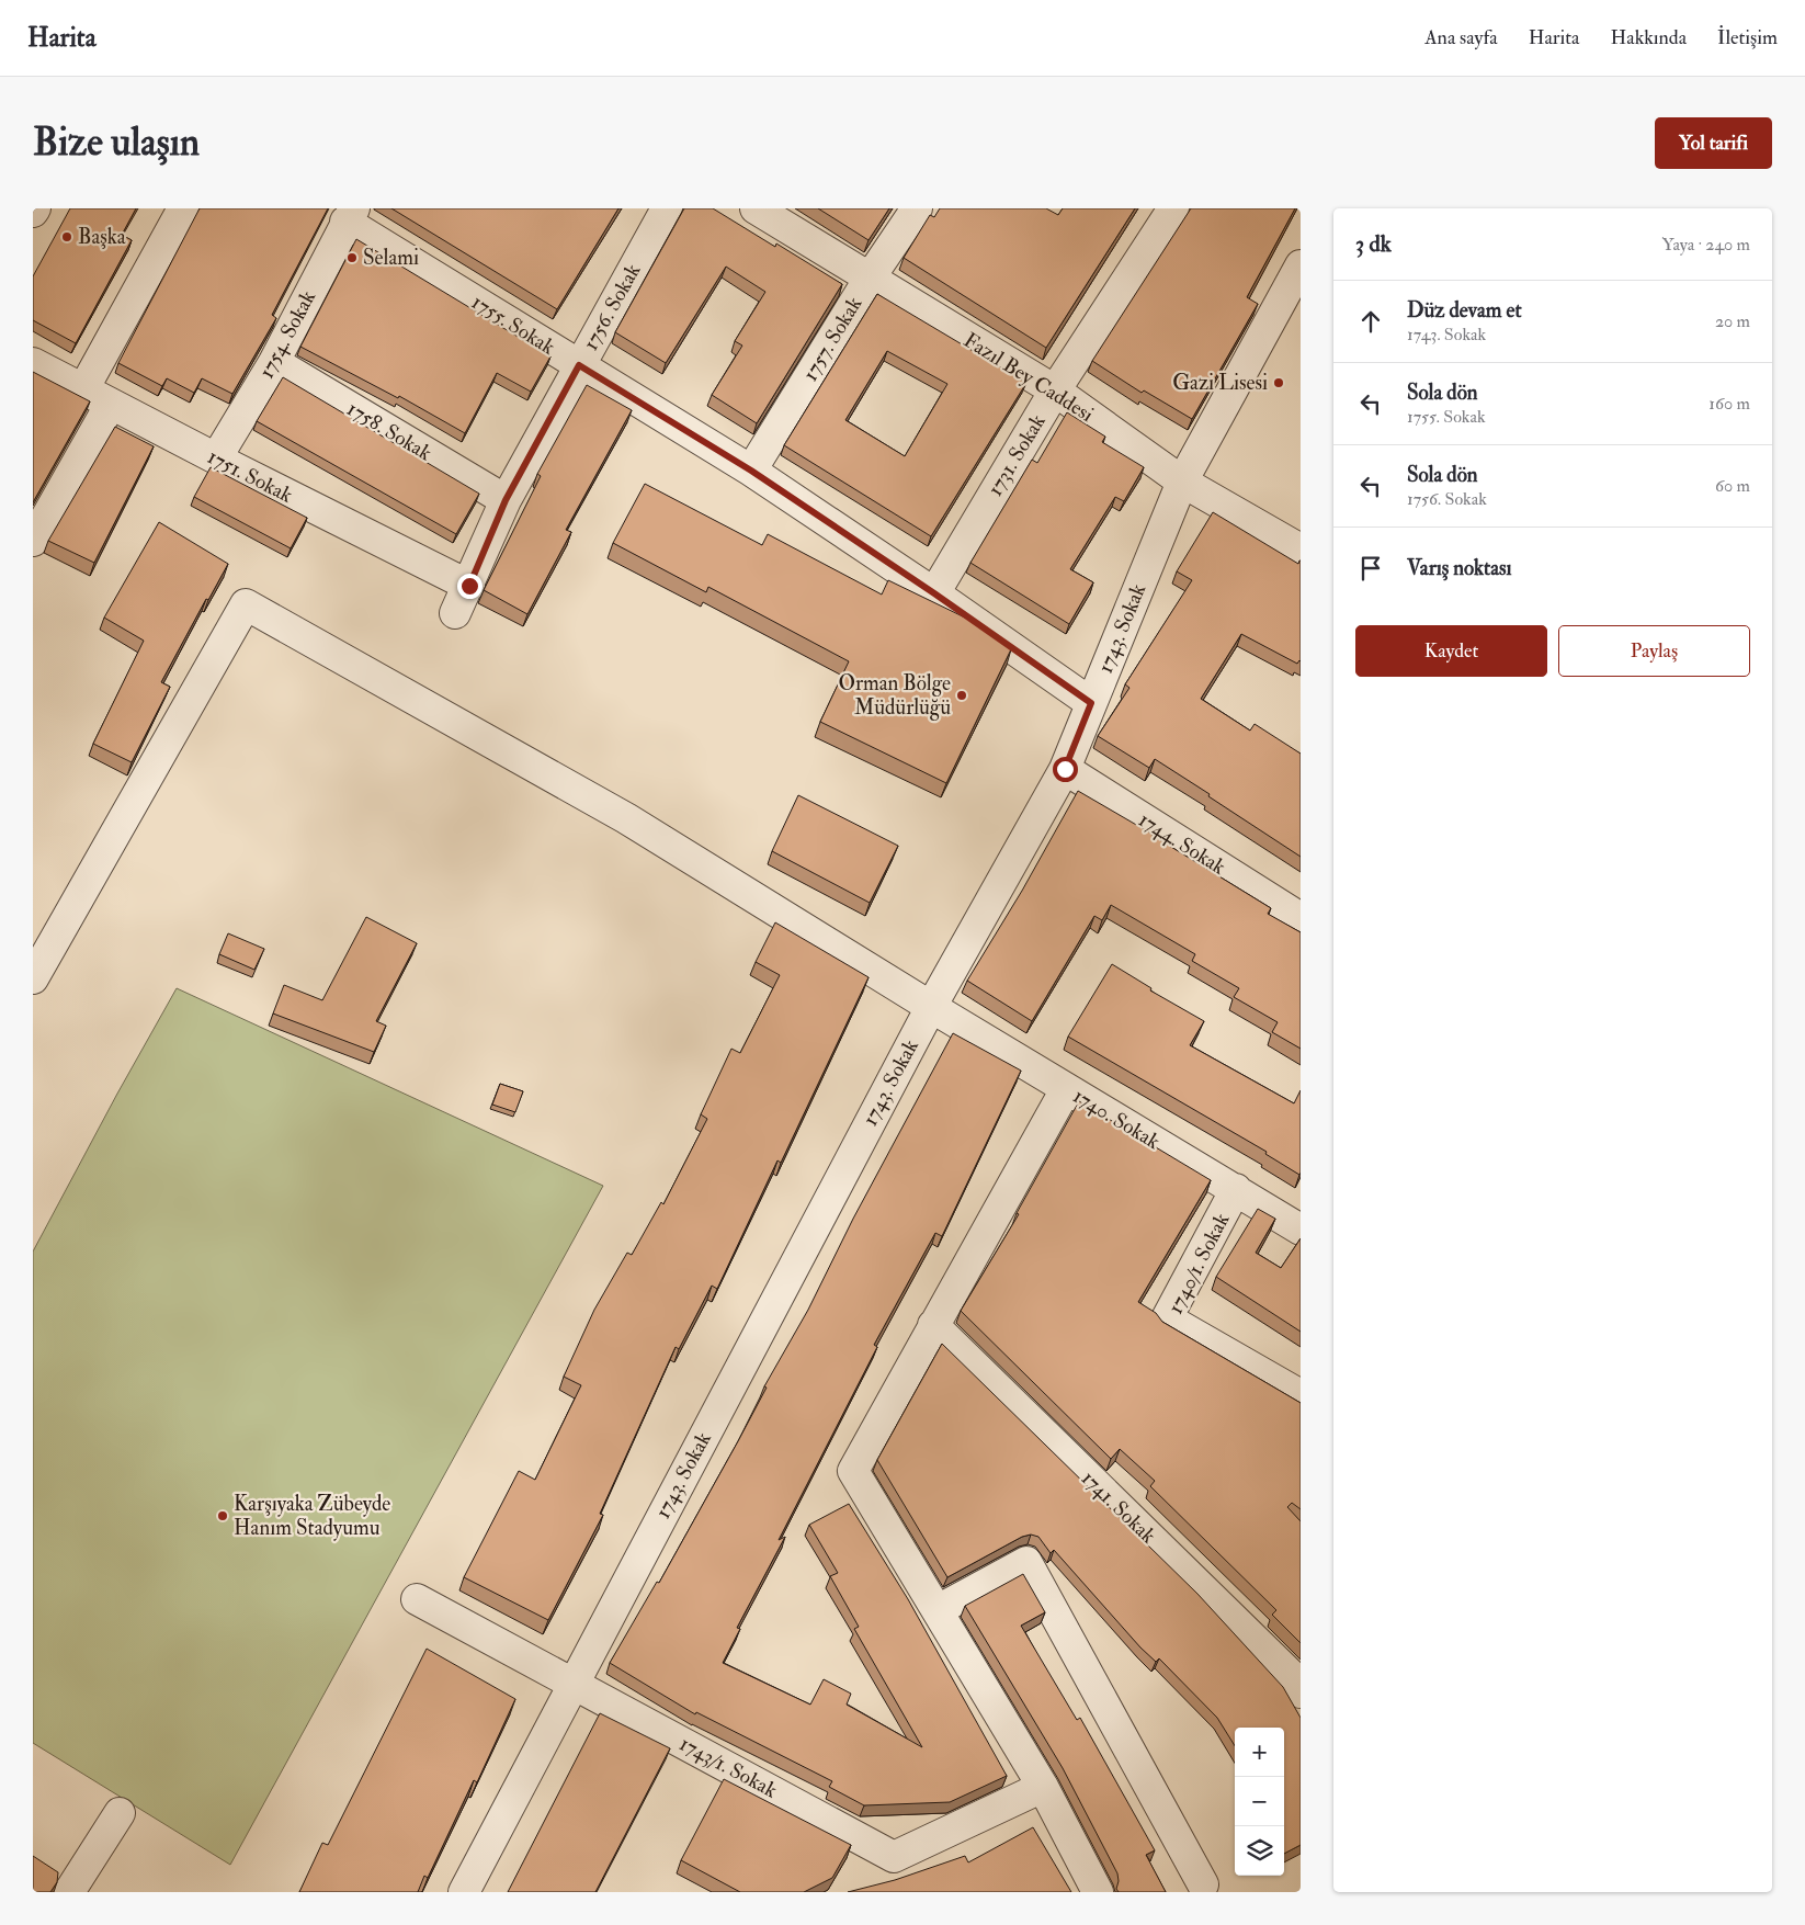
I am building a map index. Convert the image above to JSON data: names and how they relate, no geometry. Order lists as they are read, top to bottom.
{
  "streets": {
    "street": [
      "1756. Sokak",
      "1755. Sokak",
      "1754. Sokak",
      "1757. Sokak",
      "Fazıl Bey Caddesi",
      "1758. Sokak",
      "1731. Sokak",
      "1751. Sokak",
      "1743. Sokak",
      "1744. Sokak",
      "1740. Sokak",
      "1740/1. Sokak",
      "1741. Sokak",
      "1743/1. Sokak"
    ]
  },
  "crossings": [
    ["1756. Sokak", "1755. Sokak"],
    ["1756. Sokak", "1758. Sokak"],
    ["1756. Sokak", "1751. Sokak"],
    ["1755. Sokak", "1754. Sokak"],
    ["1755. Sokak", "1757. Sokak"],
    ["1755. Sokak", "1731. Sokak"],
    ["1755. Sokak", "1743. Sokak"],
    ["1754. Sokak", "1758. Sokak"],
    ["1754. Sokak", "1751. Sokak"],
    ["1757. Sokak", "Fazıl Bey Caddesi"],
    ["Fazıl Bey Caddesi", "1731. Sokak"],
    ["Fazıl Bey Caddesi", "1743. Sokak"],
    ["1743. Sokak", "1744. Sokak"],
    ["1743. Sokak", "1740. Sokak"],
    ["1743. Sokak", "1743/1. Sokak"],
    ["1740. Sokak", "1740/1. Sokak"]
  ],
  "places": [
    "Başka",
    "Selami",
    "Gazi Lisesi",
    "Orman Bölge Müdürlüğü",
    "Karşıyaka Zübeyde Hanım Stadyumu"
  ],
  "page": {
    "header": "Harita",
    "nav": [
      "Ana sayfa",
      "Harita",
      "Hakkında",
      "İletişim"
    ],
    "buttons": [
      "Yol tarifi",
      ["Kaydet", "Paylaş"]
    ],
    "title": "Bize ulaşın",
    "heading": ["3 dk", "Yaya · 240 m"],
    "list": [
      ["Düz devam et", "1743. Sokak", "20 m"],
      ["Sola dön", "1755. Sokak", "160 m"],
      ["Sola dön", "1756. Sokak", "60 m"],
      "Varış noktası"
    ],
    "map_buttons": ["+", "−"]
  }
}
